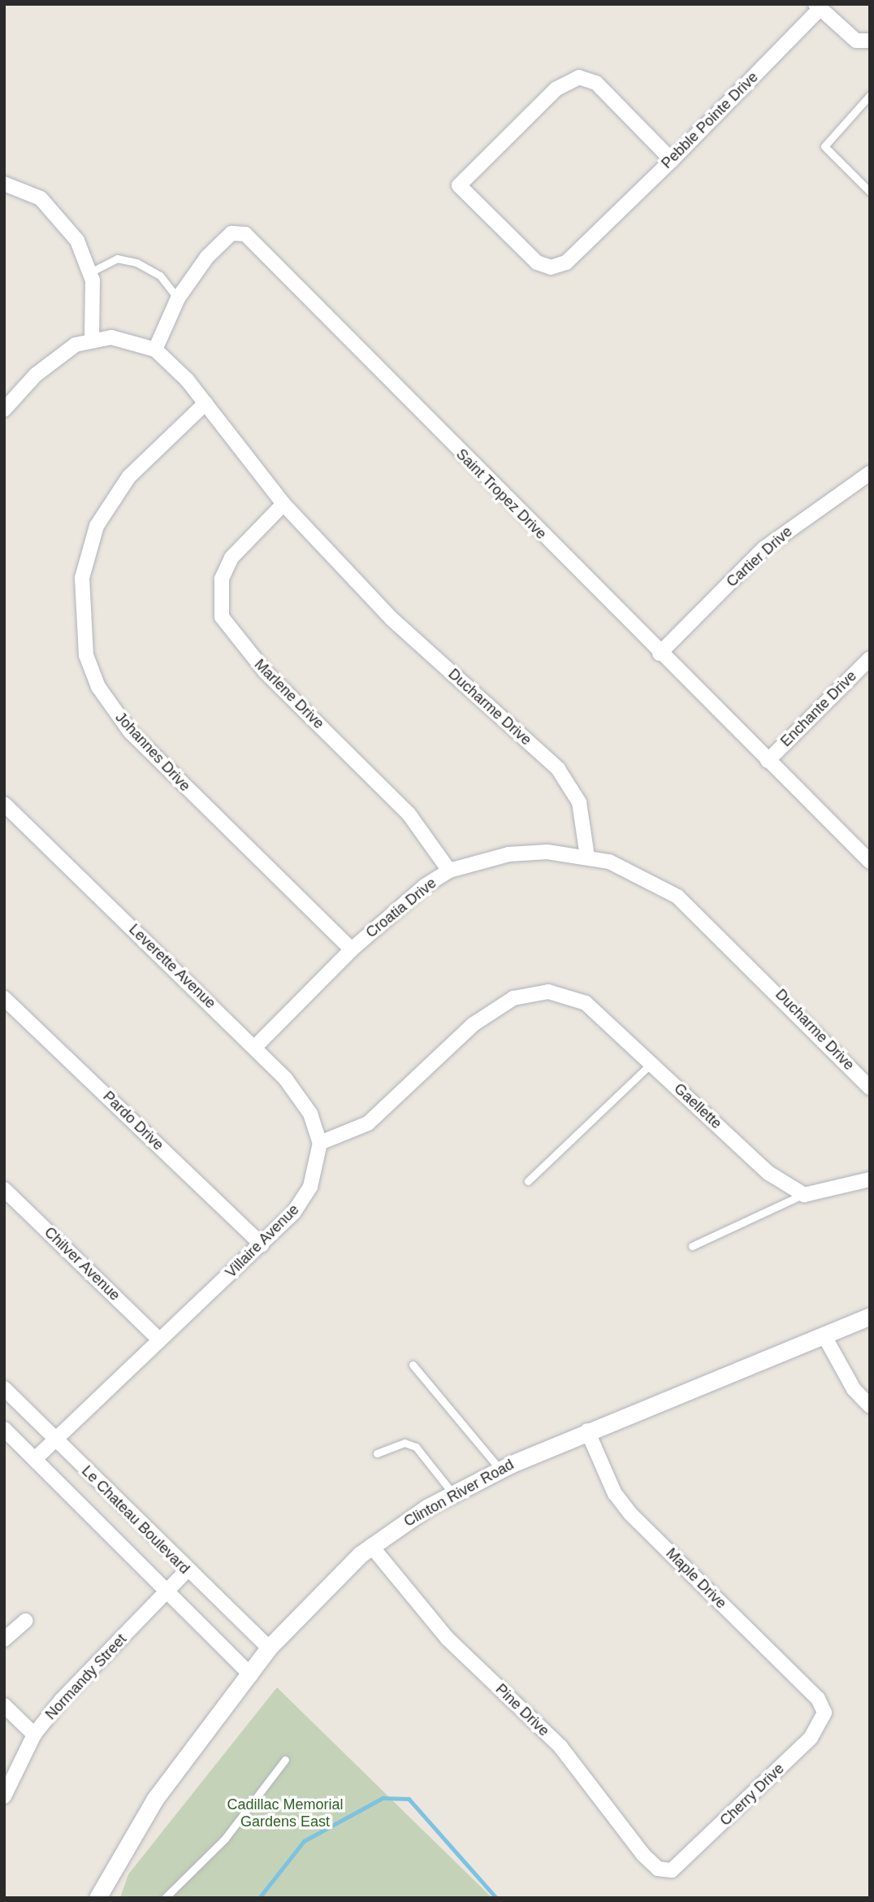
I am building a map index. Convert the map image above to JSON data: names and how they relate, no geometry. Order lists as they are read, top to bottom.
{
  "streets": {
    "street": [
      "Pebble Pointe Drive",
      "Saint Tropez Drive",
      "Cartier Drive",
      "Marlene Drive",
      "Ducharme Drive",
      "Enchante Drive",
      "Johannes Drive",
      "Croatia Drive",
      "Leverette Avenue",
      "Gaellette",
      "Pardo Drive",
      "Villaire Avenue",
      "Chilver Avenue",
      "Clinton River Road",
      "Le Chateau Boulevard",
      "Maple Drive",
      "Normandy Street",
      "Pine Drive",
      "Cherry Drive"
    ]
  },
  "crossings": [
    ["Saint Tropez Drive", "Cartier Drive"],
    ["Saint Tropez Drive", "Ducharme Drive"],
    ["Saint Tropez Drive", "Enchante Drive"],
    ["Marlene Drive", "Ducharme Drive"],
    ["Marlene Drive", "Croatia Drive"],
    ["Ducharme Drive", "Johannes Drive"],
    ["Ducharme Drive", "Croatia Drive"],
    ["Johannes Drive", "Croatia Drive"],
    ["Croatia Drive", "Leverette Avenue"],
    ["Leverette Avenue", "Gaellette"],
    ["Leverette Avenue", "Villaire Avenue"],
    ["Gaellette", "Villaire Avenue"],
    ["Pardo Drive", "Villaire Avenue"],
    ["Villaire Avenue", "Chilver Avenue"],
    ["Villaire Avenue", "Le Chateau Boulevard"],
    ["Clinton River Road", "Le Chateau Boulevard"],
    ["Clinton River Road", "Maple Drive"],
    ["Clinton River Road", "Pine Drive"],
    ["Le Chateau Boulevard", "Normandy Street"],
    ["Maple Drive", "Cherry Drive"],
    ["Pine Drive", "Cherry Drive"]
  ],
  "parks": ["Cadillac Memorial Gardens East"]
}
